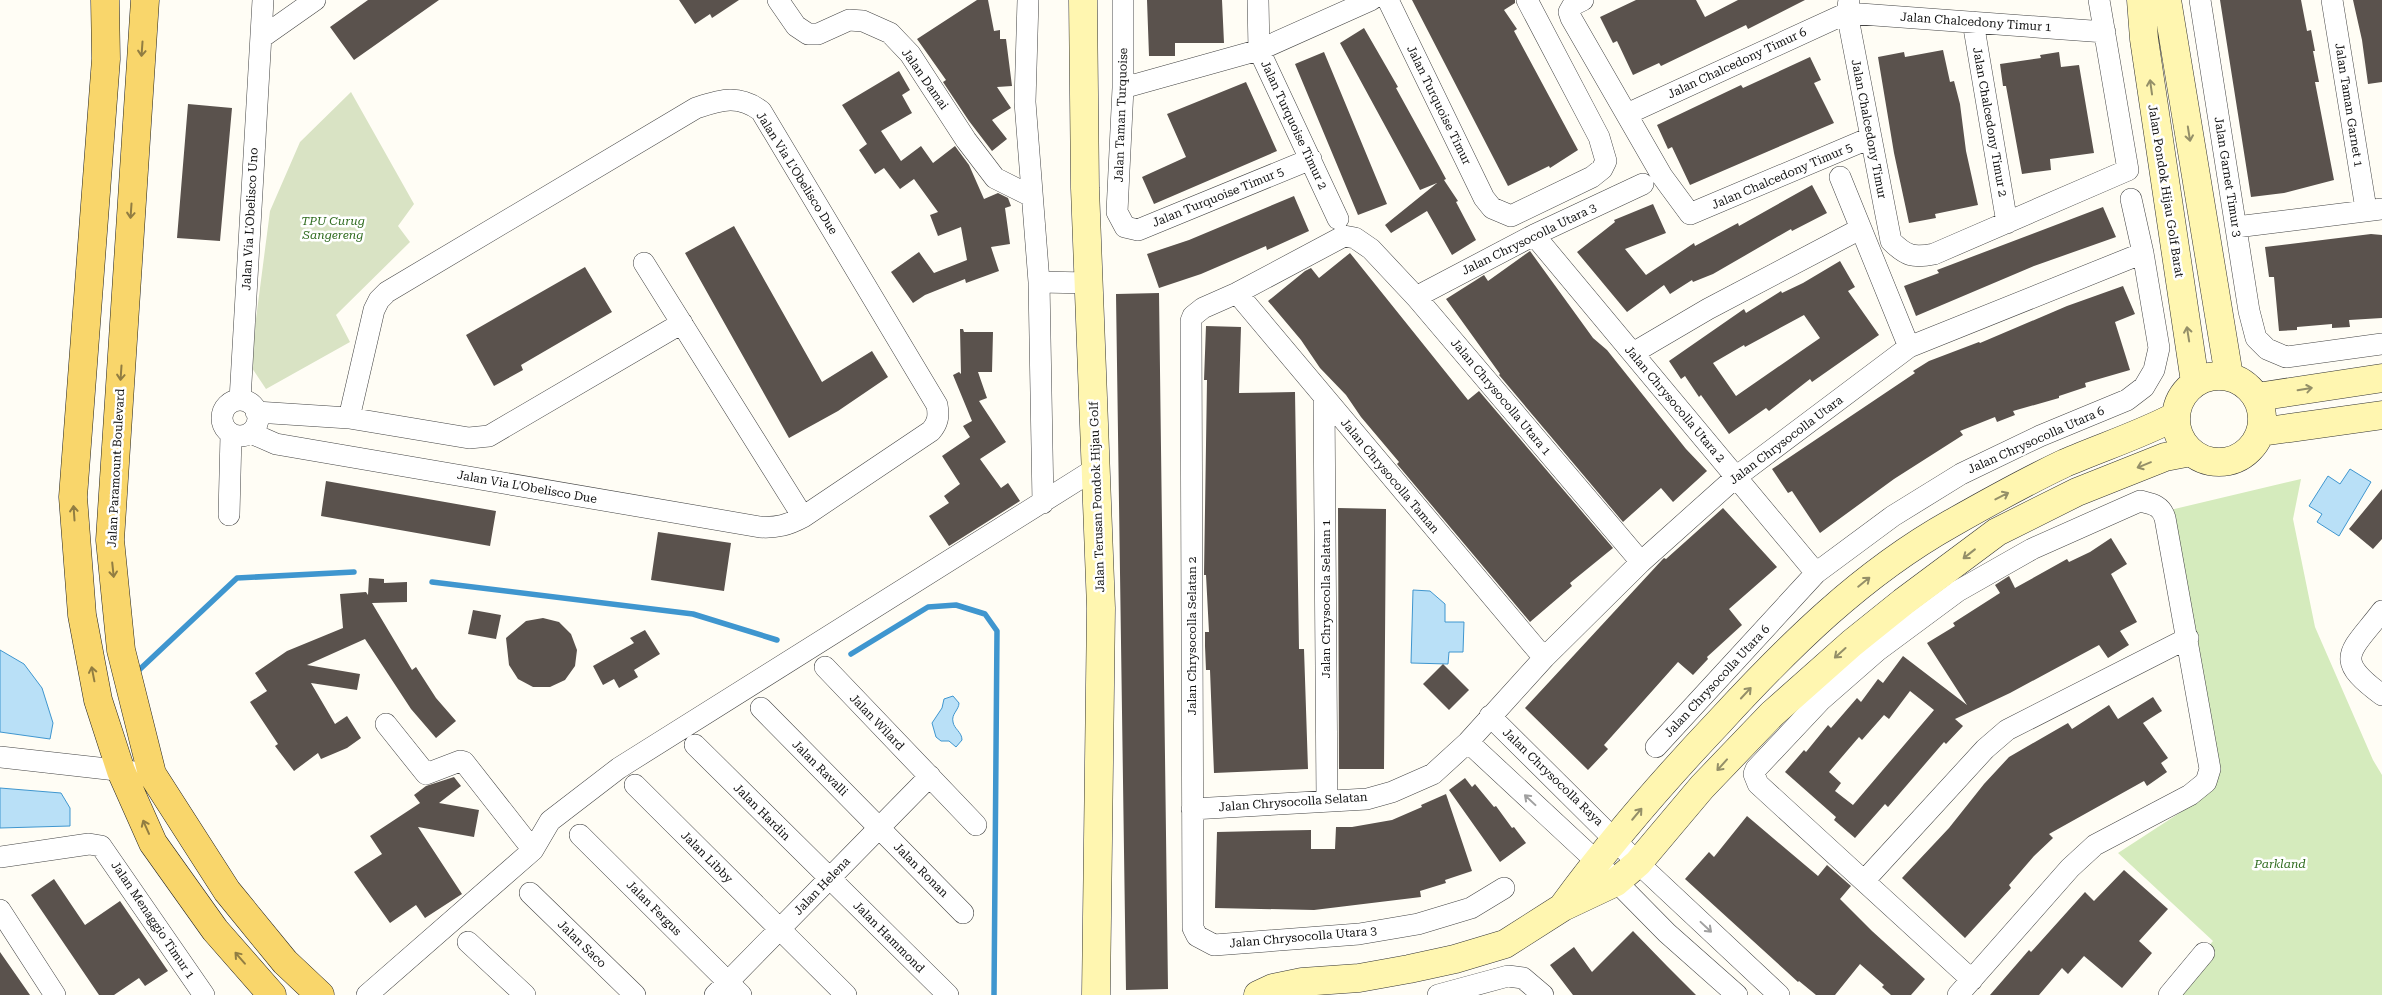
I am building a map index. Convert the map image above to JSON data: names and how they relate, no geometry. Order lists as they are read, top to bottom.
{
  "streets": {
    "main road": ["Jalan Paramount Boulevard"],
    "street": [
      "Jalan Chalcedony Timur 1",
      "Jalan Chalcedony Timur 6",
      "Jalan Damai",
      "Jalan Turquoise Timur",
      "Jalan Taman Garnet 1",
      "Jalan Taman Turquoise",
      "Jalan Chalcedony Timur 2",
      "Jalan Turquoise Timur 2",
      "Jalan Chalcedony Timur",
      "Jalan Via L'Obelisco Due",
      "Jalan Chalcedony Timur 5",
      "Jalan Garnet Timur 3",
      "Jalan Pondok Hijau Golf Barat",
      "Jalan Turquoise Timur 5",
      "Jalan Via L'Obelisco Uno",
      "Jalan Chrysocolla Utara 3",
      "Jalan Chrysocolla Utara 1",
      "Jalan Chrysocolla Utara 2",
      "Jalan Chrysocolla Utara",
      "Jalan Chrysocolla Utara 6",
      "Jalan Chrysocolla Taman",
      "Jalan Terusan Pondok Hijau Golf",
      "Jalan Chrysocolla Selatan 1",
      "Jalan Chrysocolla Selatan 2",
      "Jalan Wilard",
      "Jalan Ravalli",
      "Jalan Chrysocolla Raya",
      "Jalan Chrysocolla Selatan",
      "Jalan Hardin",
      "Jalan Libby",
      "Jalan Ronan",
      "Jalan Helena",
      "Jalan Fergus",
      "Jalan Menaggio Timur 1",
      "Jalan Hammond",
      "Jalan Saco"
    ]
  },
  "crossings": [
    ["Jalan Chalcedony Timur 1", "Jalan Chalcedony Timur 6"],
    ["Jalan Chalcedony Timur 1", "Jalan Chalcedony Timur 2"],
    ["Jalan Chalcedony Timur 1", "Jalan Chalcedony Timur"],
    ["Jalan Chalcedony Timur 6", "Jalan Chalcedony Timur"],
    ["Jalan Chalcedony Timur 6", "Jalan Chalcedony Timur 5"],
    ["Jalan Taman Turquoise", "Jalan Turquoise Timur 5"],
    ["Jalan Chalcedony Timur 2", "Jalan Chalcedony Timur"],
    ["Jalan Turquoise Timur 2", "Jalan Turquoise Timur 5"],
    ["Jalan Chalcedony Timur", "Jalan Chalcedony Timur 5"],
    ["Jalan Via L'Obelisco Due", "Jalan Via L'Obelisco Uno"],
    ["Jalan Chrysocolla Utara 3", "Jalan Chrysocolla Utara 1"],
    ["Jalan Chrysocolla Utara 3", "Jalan Chrysocolla Utara 2"],
    ["Jalan Chrysocolla Utara 3", "Jalan Chrysocolla Selatan 2"],
    ["Jalan Chrysocolla Utara 1", "Jalan Chrysocolla Utara"],
    ["Jalan Chrysocolla Utara 1", "Jalan Chrysocolla Taman"],
    ["Jalan Chrysocolla Utara 1", "Jalan Chrysocolla Selatan 2"],
    ["Jalan Chrysocolla Utara 2", "Jalan Chrysocolla Utara"],
    ["Jalan Chrysocolla Utara 2", "Jalan Chrysocolla Utara 6"],
    ["Jalan Chrysocolla Utara", "Jalan Chrysocolla Utara 6"],
    ["Jalan Chrysocolla Utara", "Jalan Chrysocolla Taman"],
    ["Jalan Chrysocolla Utara", "Jalan Chrysocolla Raya"],
    ["Jalan Chrysocolla Utara", "Jalan Chrysocolla Selatan"],
    ["Jalan Chrysocolla Taman", "Jalan Chrysocolla Selatan 1"],
    ["Jalan Chrysocolla Taman", "Jalan Chrysocolla Selatan 2"],
    ["Jalan Chrysocolla Selatan 1", "Jalan Chrysocolla Selatan"],
    ["Jalan Chrysocolla Selatan 2", "Jalan Chrysocolla Selatan"],
    ["Jalan Wilard", "Jalan Helena"],
    ["Jalan Ravalli", "Jalan Ronan"],
    ["Jalan Ravalli", "Jalan Helena"],
    ["Jalan Chrysocolla Raya", "Jalan Chrysocolla Selatan"],
    ["Jalan Hardin", "Jalan Helena"],
    ["Jalan Hardin", "Jalan Hammond"],
    ["Jalan Libby", "Jalan Helena"],
    ["Jalan Ronan", "Jalan Helena"],
    ["Jalan Helena", "Jalan Fergus"],
    ["Jalan Helena", "Jalan Hammond"]
  ],
  "parks": ["TPU Curug Sangereng", "Parkland"]
}
